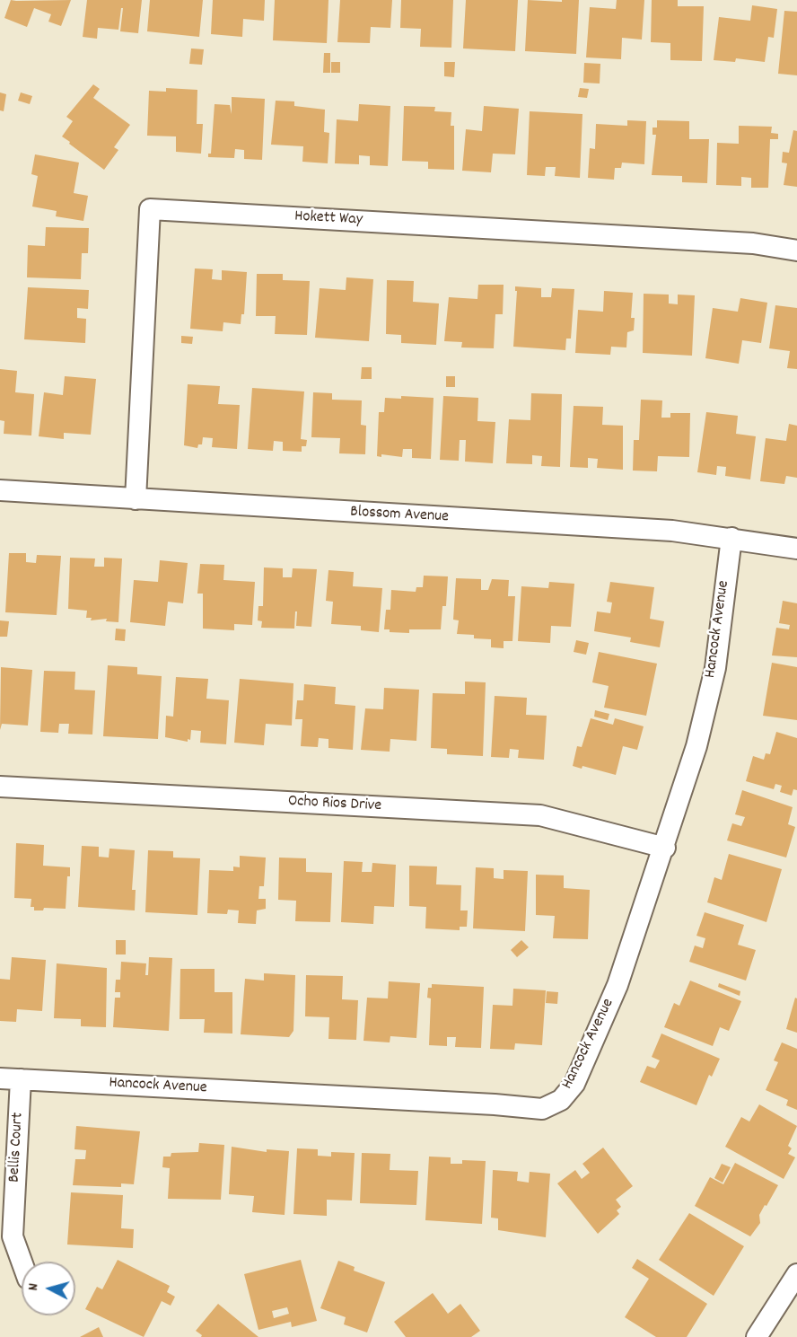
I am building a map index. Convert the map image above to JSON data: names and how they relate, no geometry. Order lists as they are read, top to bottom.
{
  "streets": {
    "street": [
      "Hokett Way",
      "Blossom Avenue",
      "Hancock Avenue",
      "Ocho Rios Drive",
      "Bellis Court"
    ]
  },
  "crossings": [
    ["Hokett Way", "Blossom Avenue"],
    ["Blossom Avenue", "Hancock Avenue"],
    ["Hancock Avenue", "Ocho Rios Drive"],
    ["Hancock Avenue", "Bellis Court"]
  ],
  "north": "left"
}
